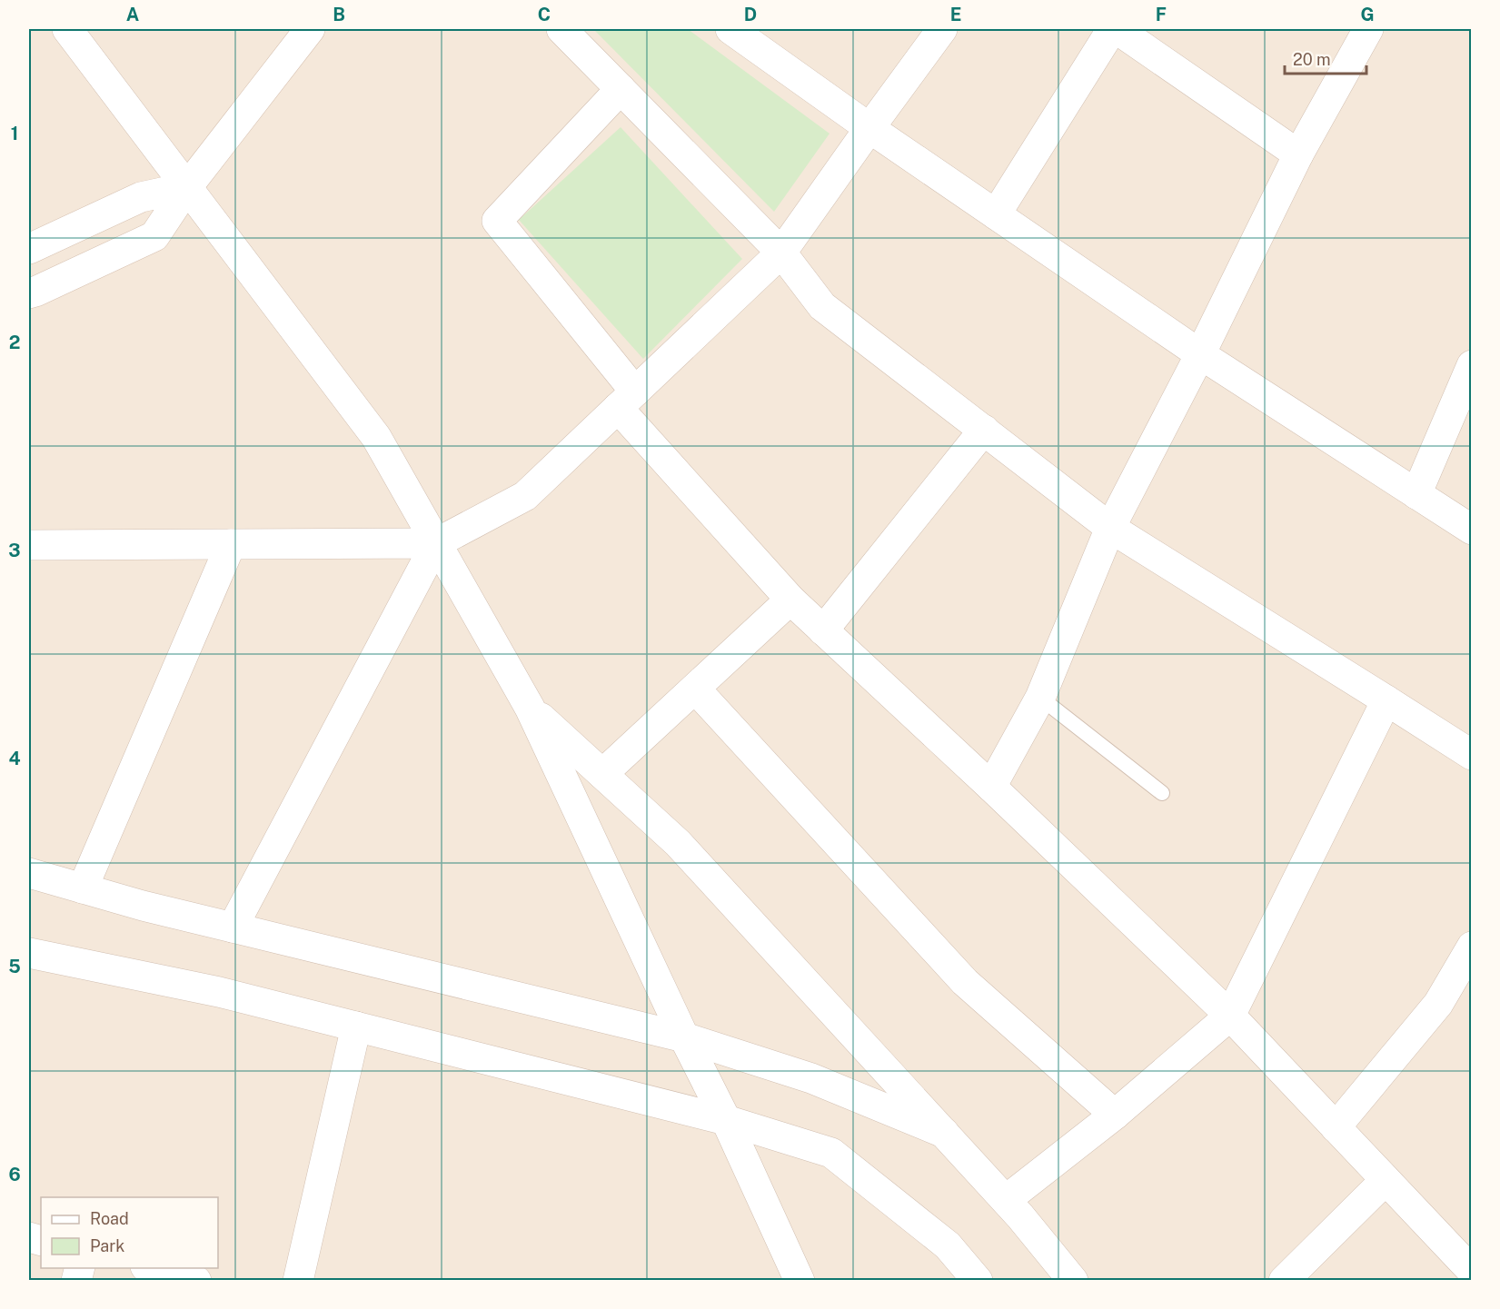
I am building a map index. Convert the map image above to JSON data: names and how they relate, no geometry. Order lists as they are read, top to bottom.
{
  "legend": ["Road", "Park"],
  "scale_bar": "20 m",
  "grid": {
    "columns": [
      "A",
      "B",
      "C",
      "D",
      "E",
      "F",
      "G"
    ],
    "rows": [
      "1",
      "2",
      "3",
      "4",
      "5",
      "6"
    ]
  }
}
